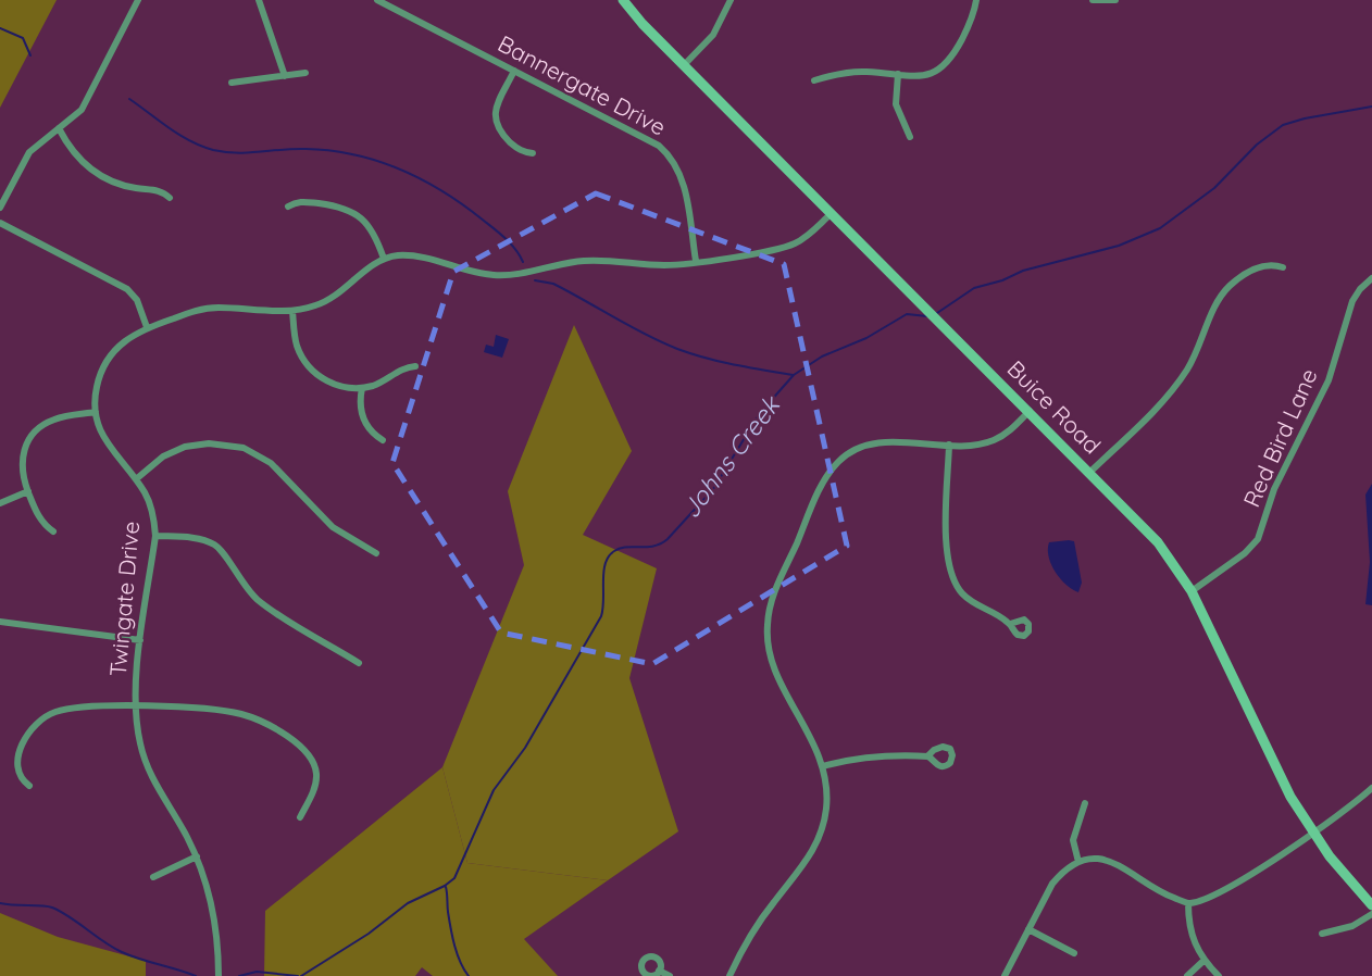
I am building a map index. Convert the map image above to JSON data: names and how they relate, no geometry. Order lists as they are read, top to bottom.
{
  "streets": {
    "street": [
      "Bannergate Drive",
      "Buice Road",
      "Red Bird Lane",
      "Twingate Drive"
    ]
  },
  "crossings": [
    ["Buice Road", "Red Bird Lane"]
  ],
  "water": ["Johns Creek"]
}
